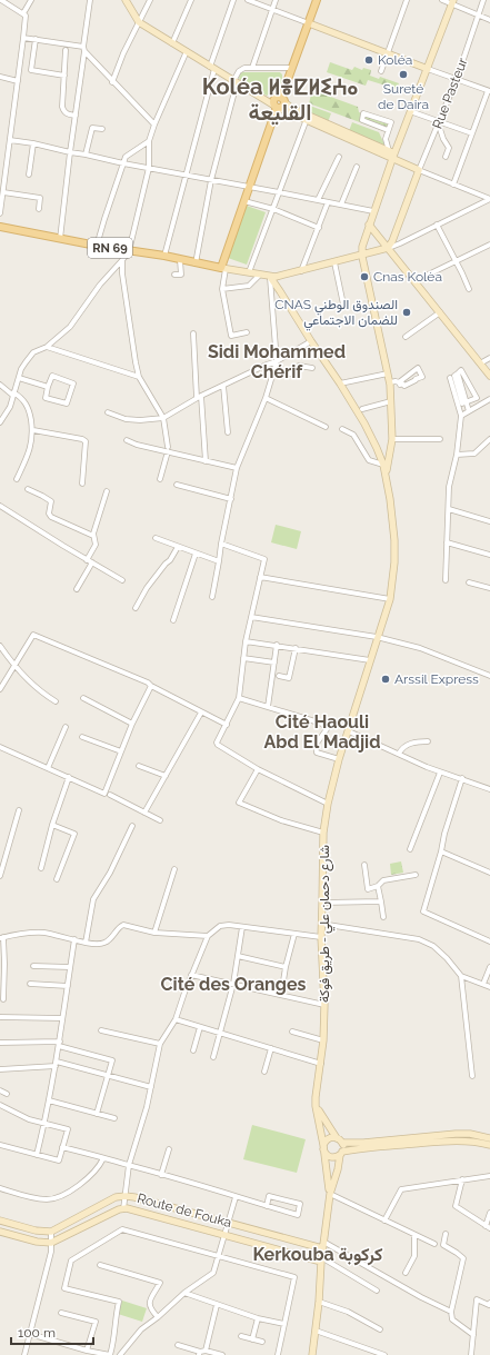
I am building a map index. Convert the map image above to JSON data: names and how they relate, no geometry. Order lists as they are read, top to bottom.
{
  "streets": {
    "main road": ["RN 69", "شارع دحمان علي - طريق فوكة", "Route de Fouka"],
    "street": ["Rue Pasteur"]
  },
  "crossings": [
    ["شارع دحمان علي - طريق فوكة", "Route de Fouka"]
  ],
  "districts": [
    "Koléa ⵍⴻⵇⵍⵉⵄⴰ القليعة",
    "Sidi Mohammed Chérif",
    "Cité Haouli Abd El Madjid",
    "Cité des Oranges",
    "Kerkouba كركوبة"
  ],
  "places": [
    "Koléa",
    "Sureté de Daira",
    "Cnas Kolèa",
    "CNAS الصندوق الوطني للضمان الاجتماعي",
    "Arssil Express"
  ],
  "scale_bar": "100 m"
}
